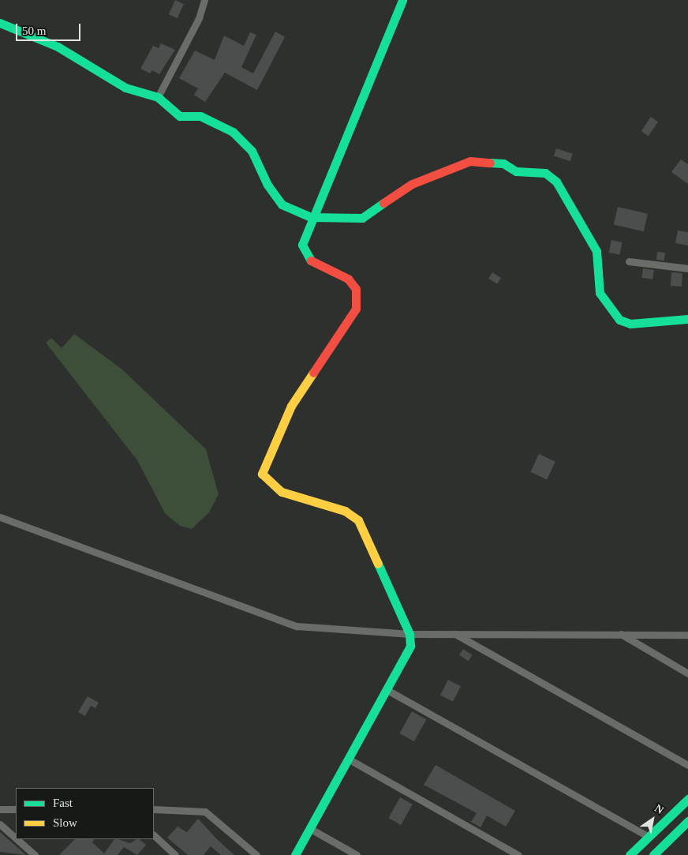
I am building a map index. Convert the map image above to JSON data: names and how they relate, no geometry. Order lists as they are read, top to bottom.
{
  "legend": ["Fast", "Slow"],
  "scale_bar": "50 m",
  "north": "top right"
}
